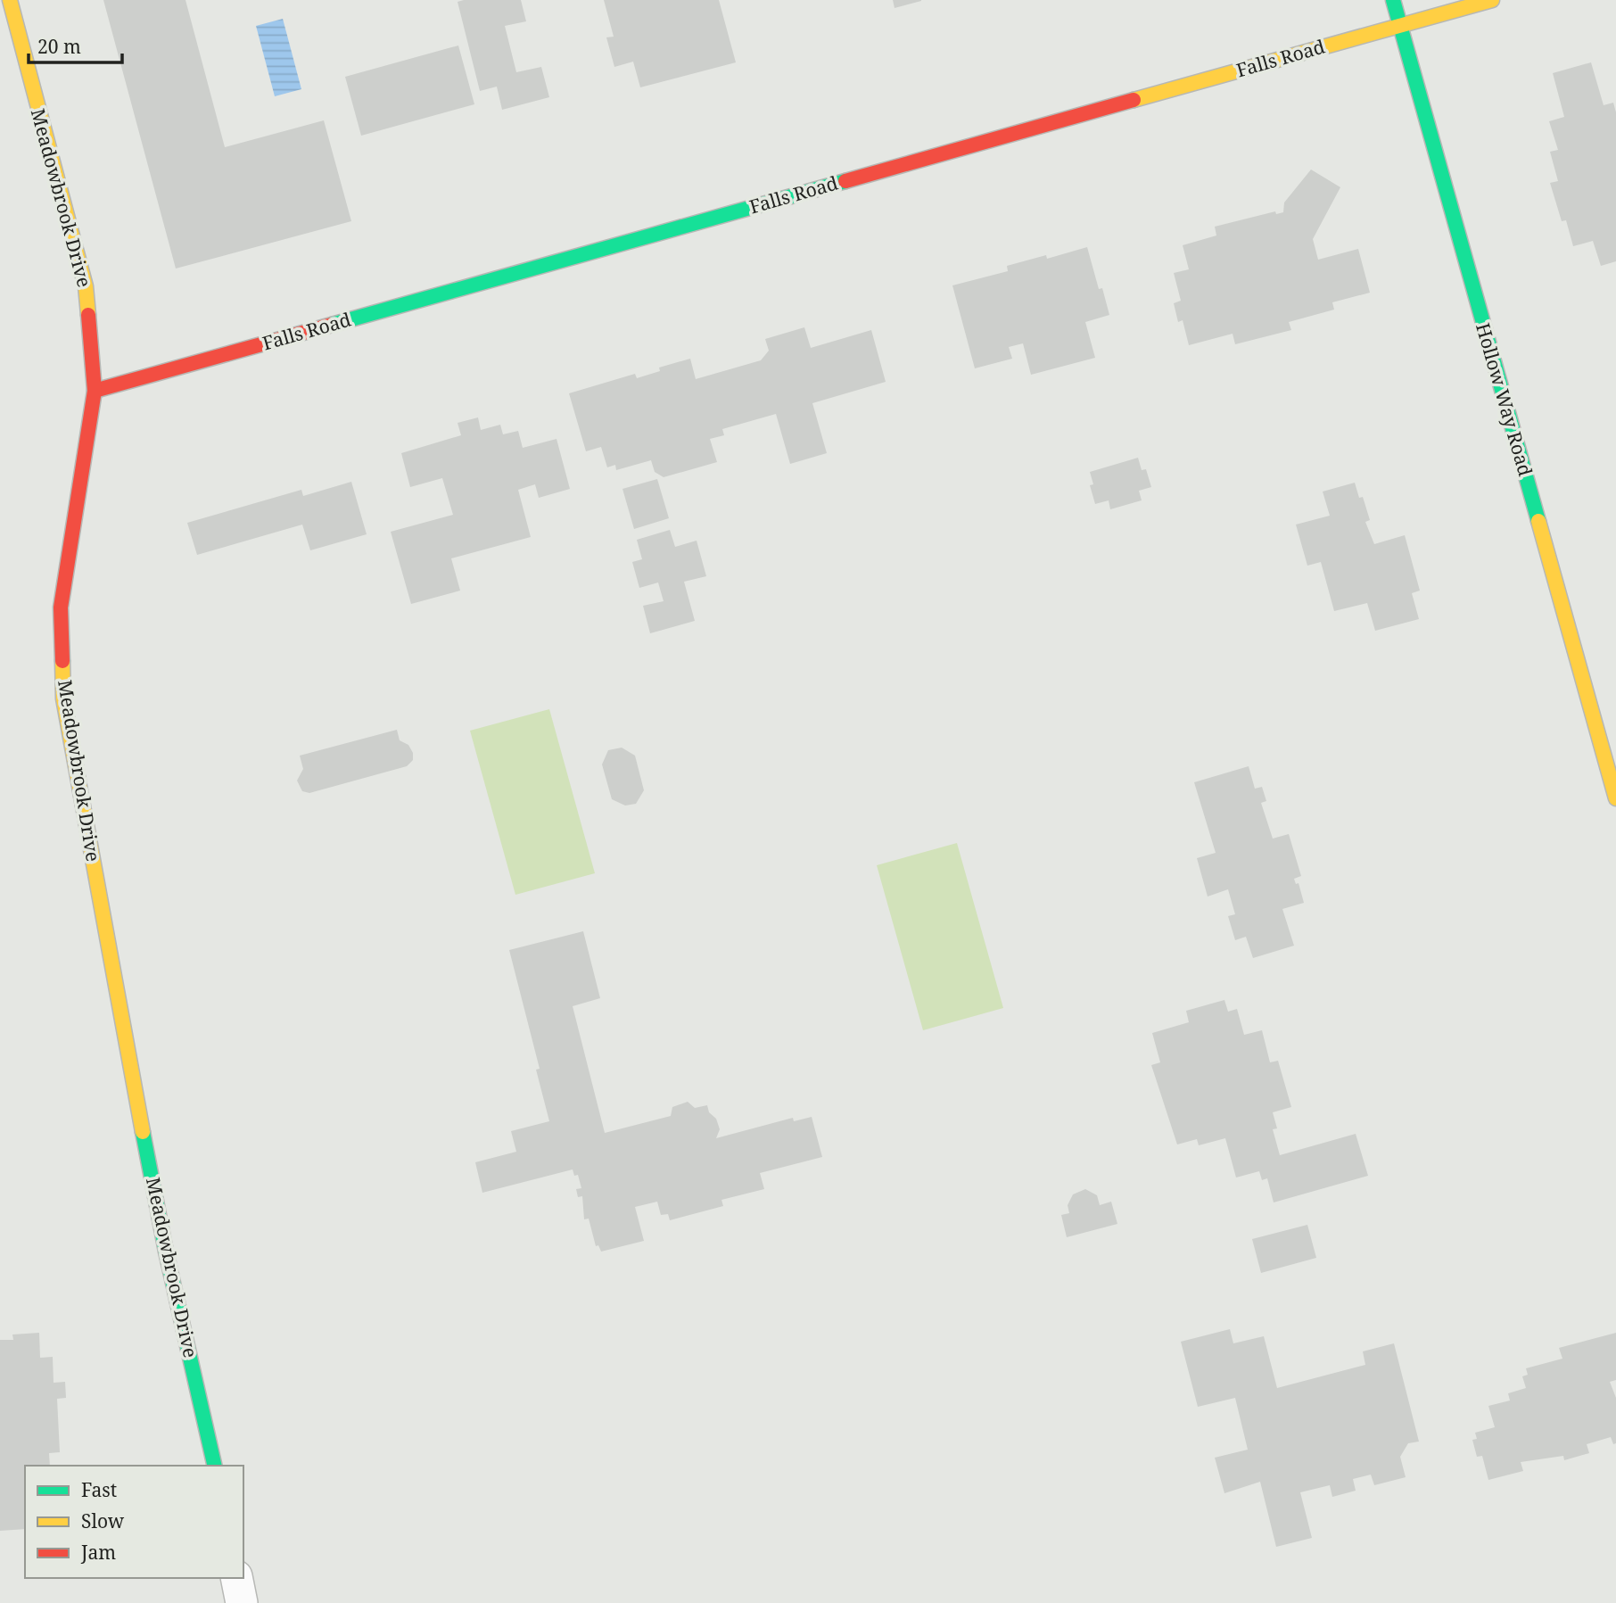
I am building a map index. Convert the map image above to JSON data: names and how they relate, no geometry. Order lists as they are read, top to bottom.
{
  "streets": {
    "street": ["Falls Road", "Meadowbrook Drive", "Hollow Way Road"]
  },
  "crossings": [
    ["Falls Road", "Meadowbrook Drive"],
    ["Falls Road", "Hollow Way Road"]
  ],
  "legend": ["Fast", "Slow", "Jam"],
  "scale_bar": "20 m"
}
